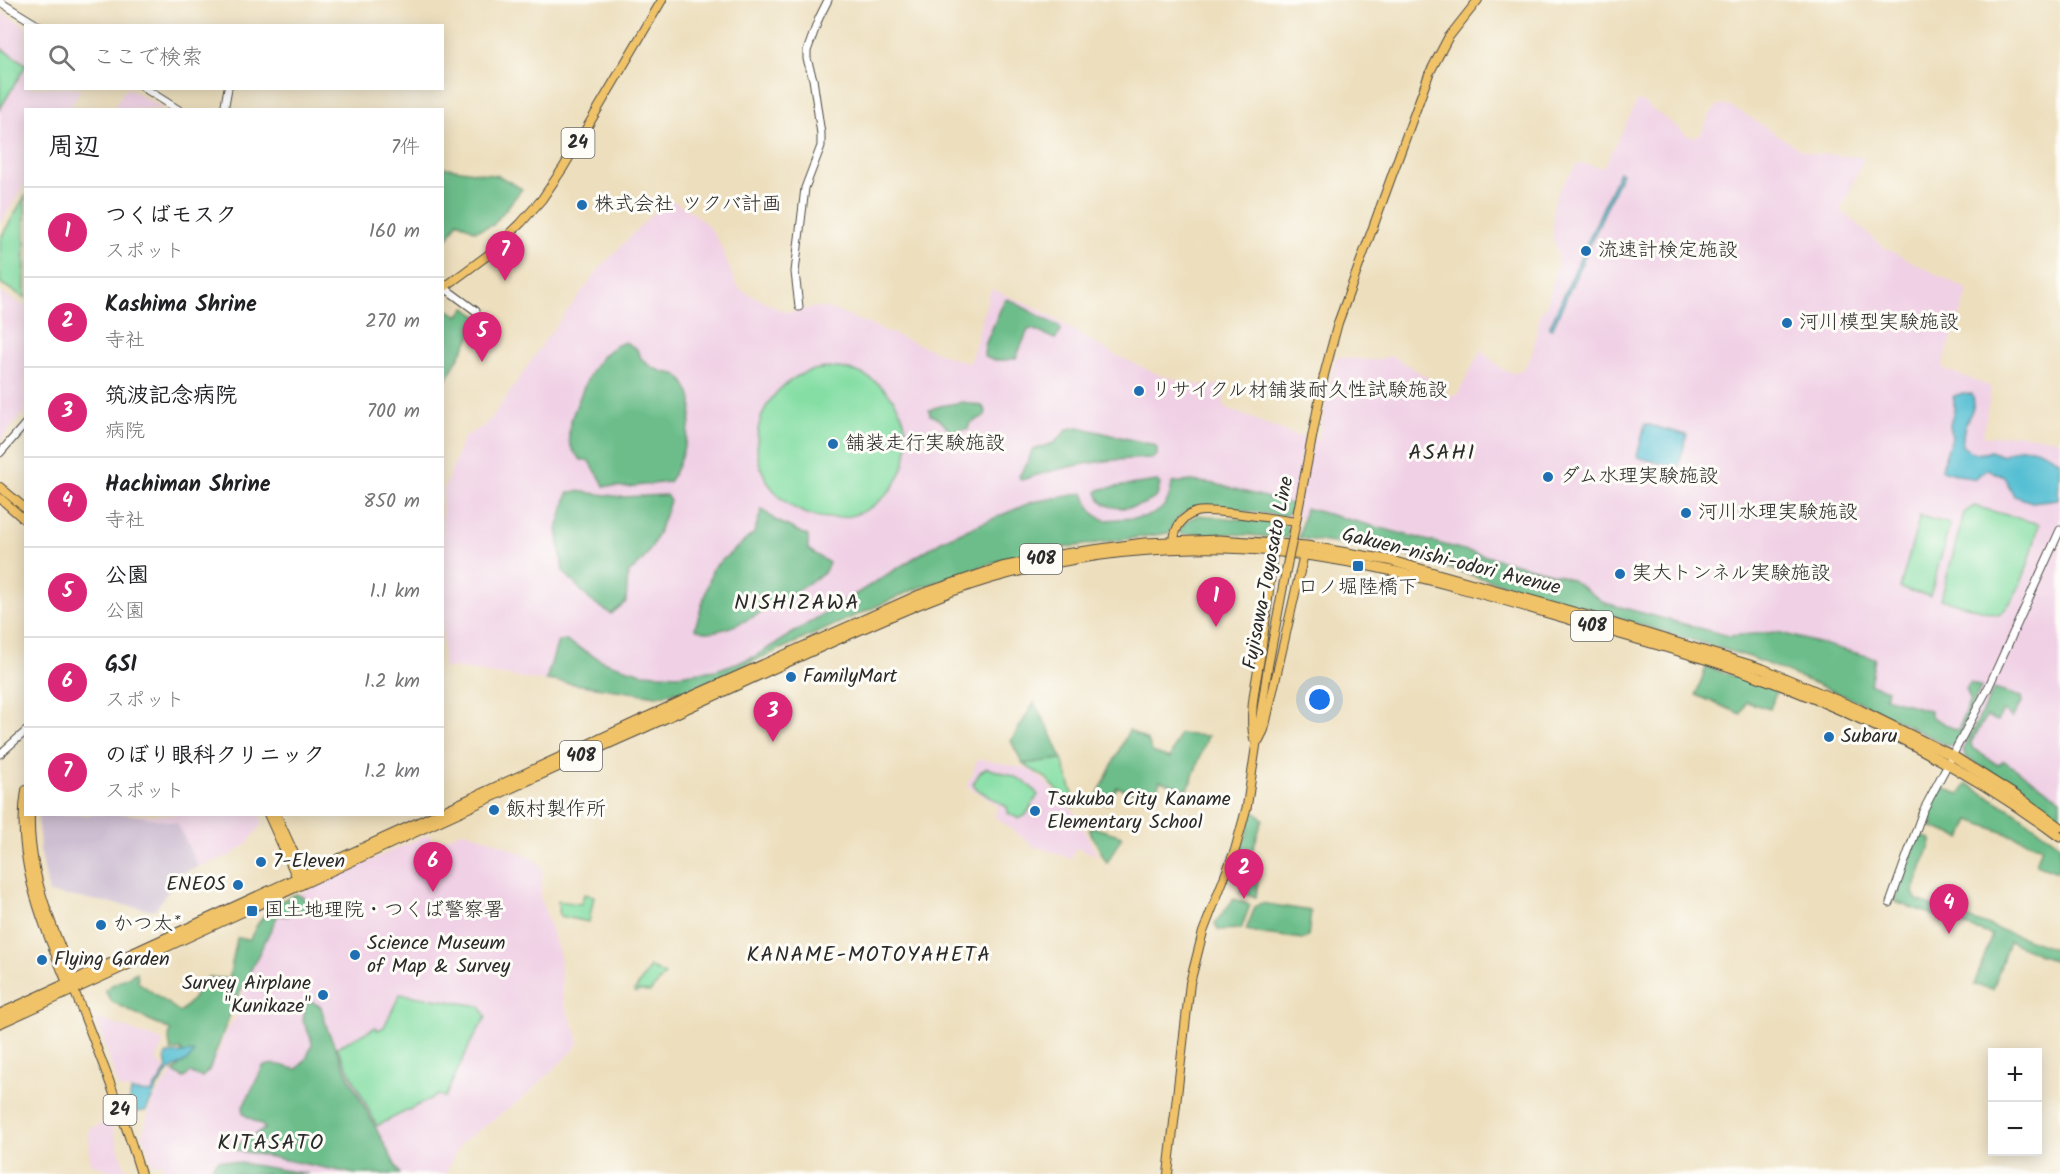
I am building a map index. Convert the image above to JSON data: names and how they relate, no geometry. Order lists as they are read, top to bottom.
{
  "streets": {
    "highway": ["408", "Gakuen-nishi-odori Avenue"],
    "main road": ["24", "Fujisawa-Toyosato Line"]
  },
  "crossings": [
    ["24", "Gakuen-nishi-odori Avenue"]
  ],
  "districts": [
    "ASAHI",
    "NISHIZAWA",
    "KANAME-MOTOYAHETA",
    "KITASATO"
  ],
  "places": {
    "other": [
      "株式会社 ツクバ計画",
      "流速計検定施設",
      "河川模型実験施設",
      "リサイクル材舗装耐久性試験施設",
      "舗装走行実験施設",
      "ダム水理実験施設",
      "河川水理実験施設",
      "実大トンネル実験施設",
      "FamilyMart",
      "Subaru",
      "飯村製作所",
      "Tsukuba City Kaname Elementary School",
      "7-Eleven",
      "ENEOS",
      "かつ太*",
      "Science Museum of Map & Survey",
      "Flying Garden",
      "Survey Airplane \"Kunikaze\""
    ],
    "transit": ["口ノ堀陸橋下", "国土地理院・つくば警察署"]
  },
  "page": {
    "search": "ここで検索",
    "heading": ["周辺", "7件"],
    "list": [
      {
        "mark": "1",
        "name": "つくばモスク",
        "note": "スポット",
        "value": "160 m"
      },
      {
        "mark": "2",
        "name": "Kashima Shrine",
        "note": "寺社",
        "value": "270 m"
      },
      {
        "mark": "3",
        "name": "筑波記念病院",
        "note": "病院",
        "value": "700 m"
      },
      {
        "mark": "4",
        "name": "Hachiman Shrine",
        "note": "寺社",
        "value": "850 m"
      },
      {
        "mark": "5",
        "name": "公園",
        "note": "公園",
        "value": "1.1 km"
      },
      {
        "mark": "6",
        "name": "GSI",
        "note": "スポット",
        "value": "1.2 km"
      },
      {
        "mark": "7",
        "name": "のぼり眼科クリニック",
        "note": "スポット",
        "value": "1.2 km"
      }
    ],
    "pins": [
      "7",
      "5",
      "1",
      "3",
      "6",
      "2",
      "4"
    ],
    "map_buttons": ["+", "−"]
  }
}
